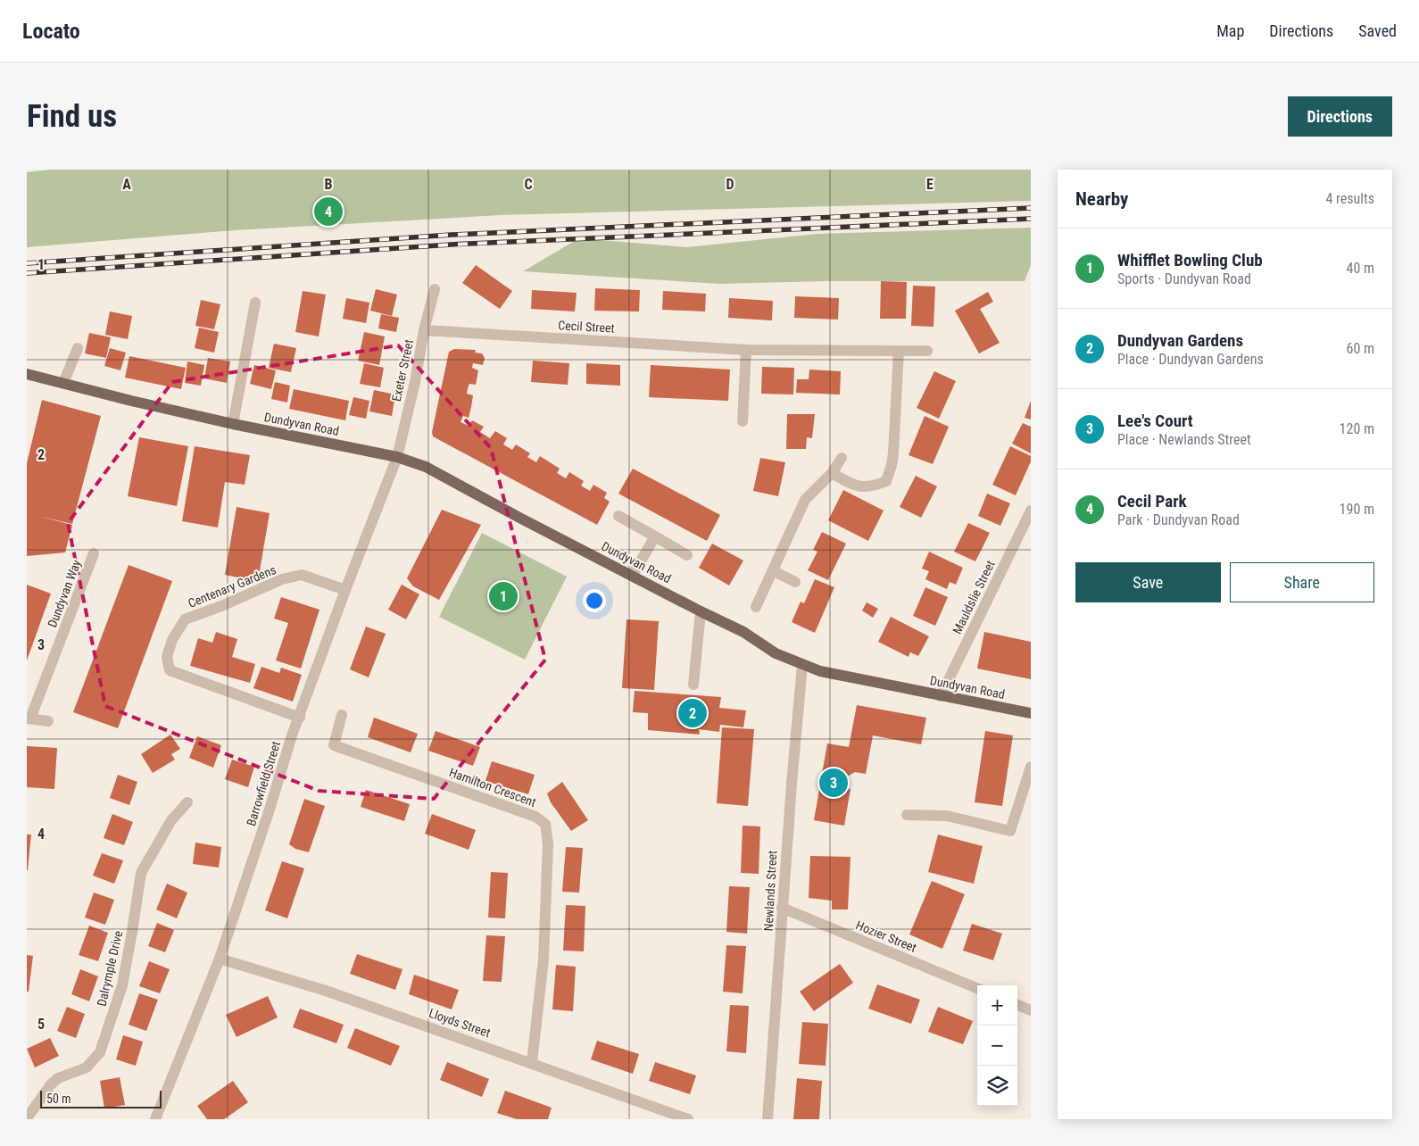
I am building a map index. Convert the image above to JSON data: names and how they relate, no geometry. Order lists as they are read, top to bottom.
{
  "streets": {
    "main road": ["Dundyvan Road"],
    "street": [
      "Cecil Street",
      "Exeter Street",
      "Centenary Gardens",
      "Dundyvan Way",
      "Mauldslie Street",
      "Barrowfield Street",
      "Hamilton Crescent",
      "Newlands Street",
      "Hozier Street",
      "Dalrymple Drive",
      "Lloyds Street"
    ]
  },
  "crossings": [
    ["Cecil Street", "Exeter Street"],
    ["Exeter Street", "Dundyvan Road"],
    ["Exeter Street", "Barrowfield Street"],
    ["Dundyvan Road", "Mauldslie Street"],
    ["Dundyvan Road", "Barrowfield Street"],
    ["Dundyvan Road", "Newlands Street"],
    ["Centenary Gardens", "Barrowfield Street"],
    ["Barrowfield Street", "Lloyds Street"],
    ["Hamilton Crescent", "Lloyds Street"],
    ["Newlands Street", "Hozier Street"]
  ],
  "scale_bar": "50 m",
  "page": {
    "header": "Locato",
    "nav": ["Map", "Directions", "Saved"],
    "buttons": [
      "Directions",
      ["Save", "Share"]
    ],
    "title": "Find us",
    "heading": ["Nearby", "4 results"],
    "pins": [
      "4",
      "1",
      "2",
      "3"
    ],
    "list": [
      {
        "mark": "1",
        "name": "Whifflet Bowling Club",
        "note": "Sports · Dundyvan Road",
        "value": "40 m"
      },
      {
        "mark": "2",
        "name": "Dundyvan Gardens",
        "note": "Place · Dundyvan Gardens",
        "value": "60 m"
      },
      {
        "mark": "3",
        "name": "Lee's Court",
        "note": "Place · Newlands Street",
        "value": "120 m"
      },
      {
        "mark": "4",
        "name": "Cecil Park",
        "note": "Park · Dundyvan Road",
        "value": "190 m"
      }
    ],
    "map_buttons": ["+", "−"],
    "scale": "50 m"
  },
  "grid": {
    "columns": [
      "A",
      "B",
      "C",
      "D",
      "E"
    ],
    "rows": [
      "1",
      "2",
      "3",
      "4",
      "5"
    ]
  }
}
